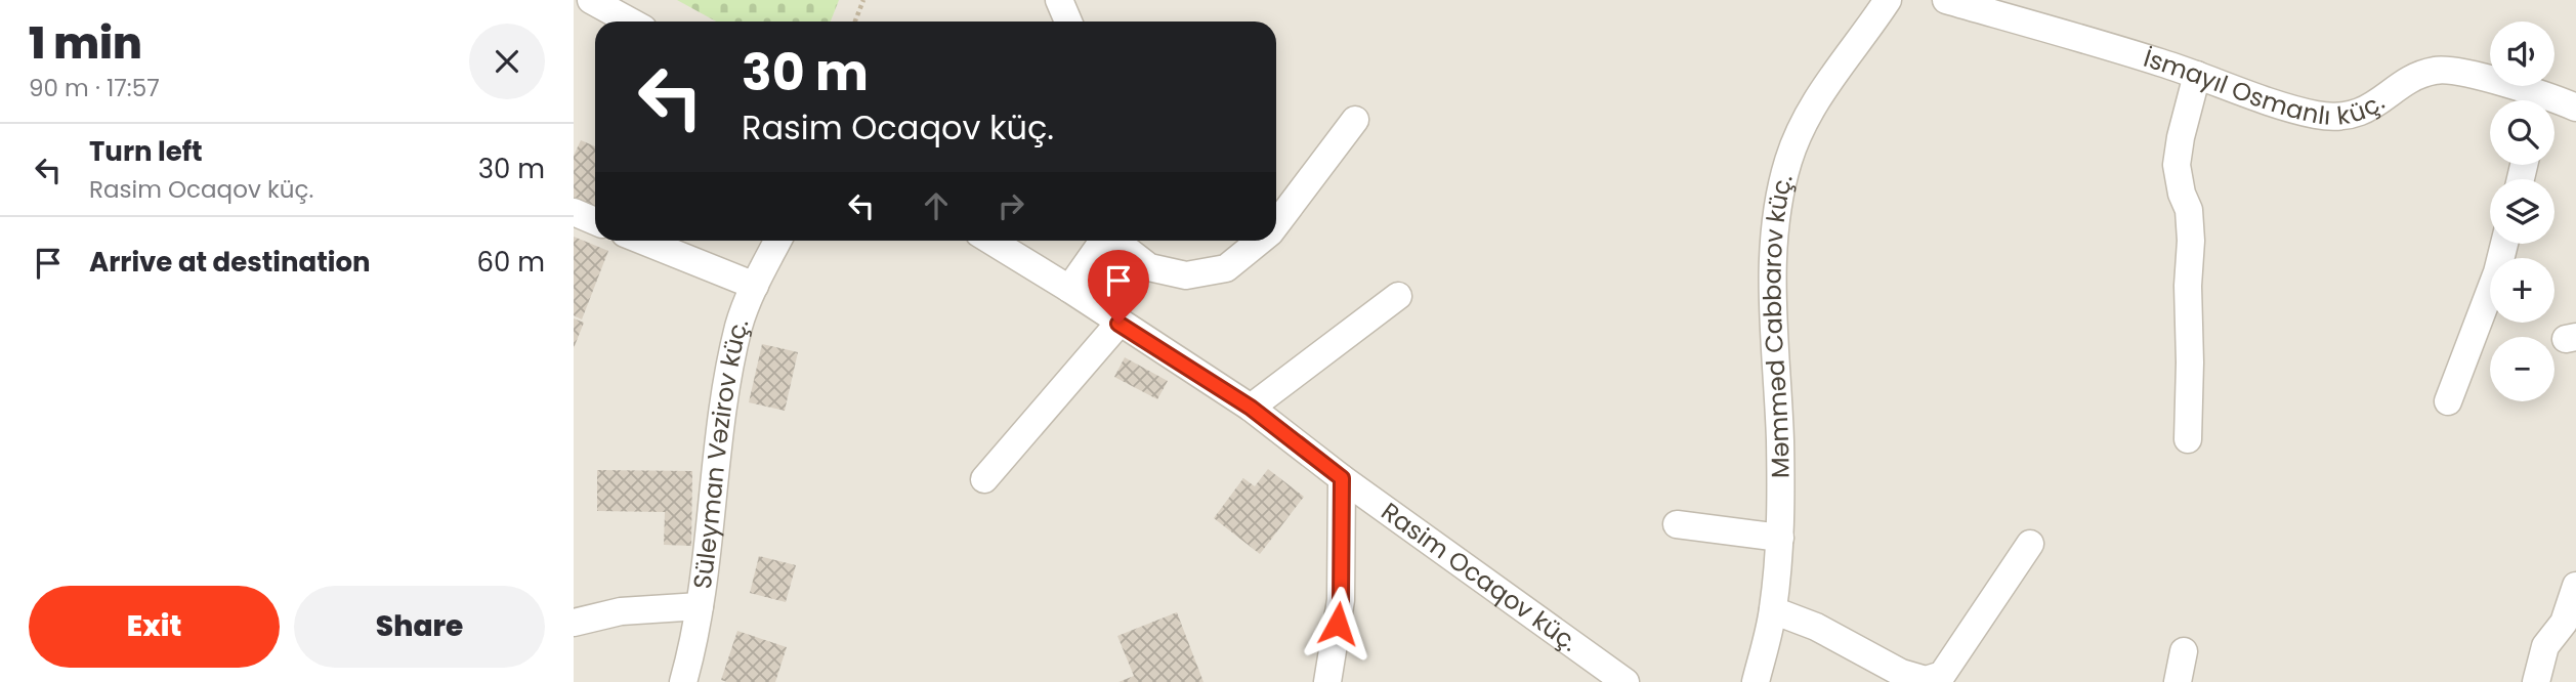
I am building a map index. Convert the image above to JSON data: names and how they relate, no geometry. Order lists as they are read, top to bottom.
{
  "streets": {
    "street": [
      "İsmayıl Osmanlı küç.",
      "Məmməd Cabbarov küç.",
      "Süleyman Vəzirov küç.",
      "Rasim Ocaqov küç."
    ]
  },
  "page": {
    "heading": ["1 min", "90 m · 17:57"],
    "map_buttons": ["+", "−"],
    "turn": ["30 m", "Rasim Ocaqov küç."],
    "list": [
      {
        "name": "Turn left",
        "note": "Rasim Ocaqov küç.",
        "value": "30 m"
      },
      {
        "name": "Arrive at destination",
        "value": "60 m"
      }
    ],
    "buttons": ["Exit", "Share"]
  }
}
